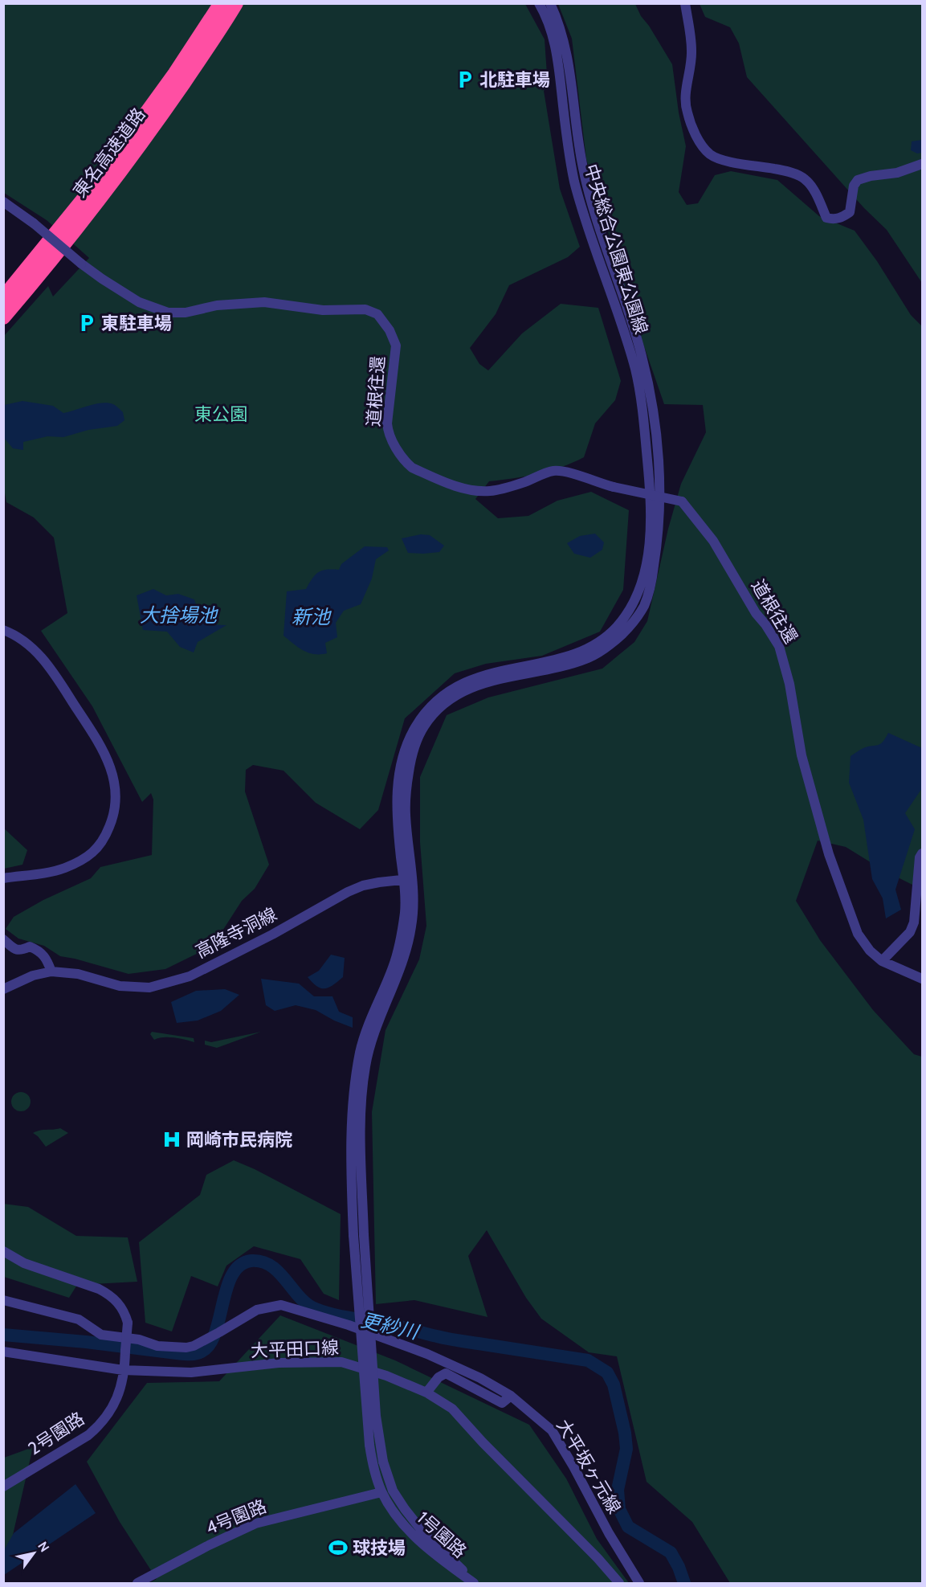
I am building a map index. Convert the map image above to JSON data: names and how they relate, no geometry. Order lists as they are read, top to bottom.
{
  "streets": {
    "highway": ["東名高速道路"],
    "street": [
      "中央総合公園東公園線",
      "道根往還",
      "高隆寺洞線",
      "大平田口線",
      "2号園路",
      "大平坂ヶ元線",
      "4号園路",
      "1号園路"
    ]
  },
  "crossings": [
    ["中央総合公園東公園線", "高隆寺洞線"],
    ["中央総合公園東公園線", "1号園路"],
    ["高隆寺洞線", "1号園路"],
    ["大平田口線", "2号園路"],
    ["4号園路", "1号園路"]
  ],
  "water": ["大捨場池", "新池", "更紗川"],
  "parks": ["東公園"],
  "places": {
    "parking": ["北駐車場", "東駐車場"],
    "hospital": ["岡崎市民病院"],
    "sports": ["球技場"]
  },
  "north": "top right"
}
